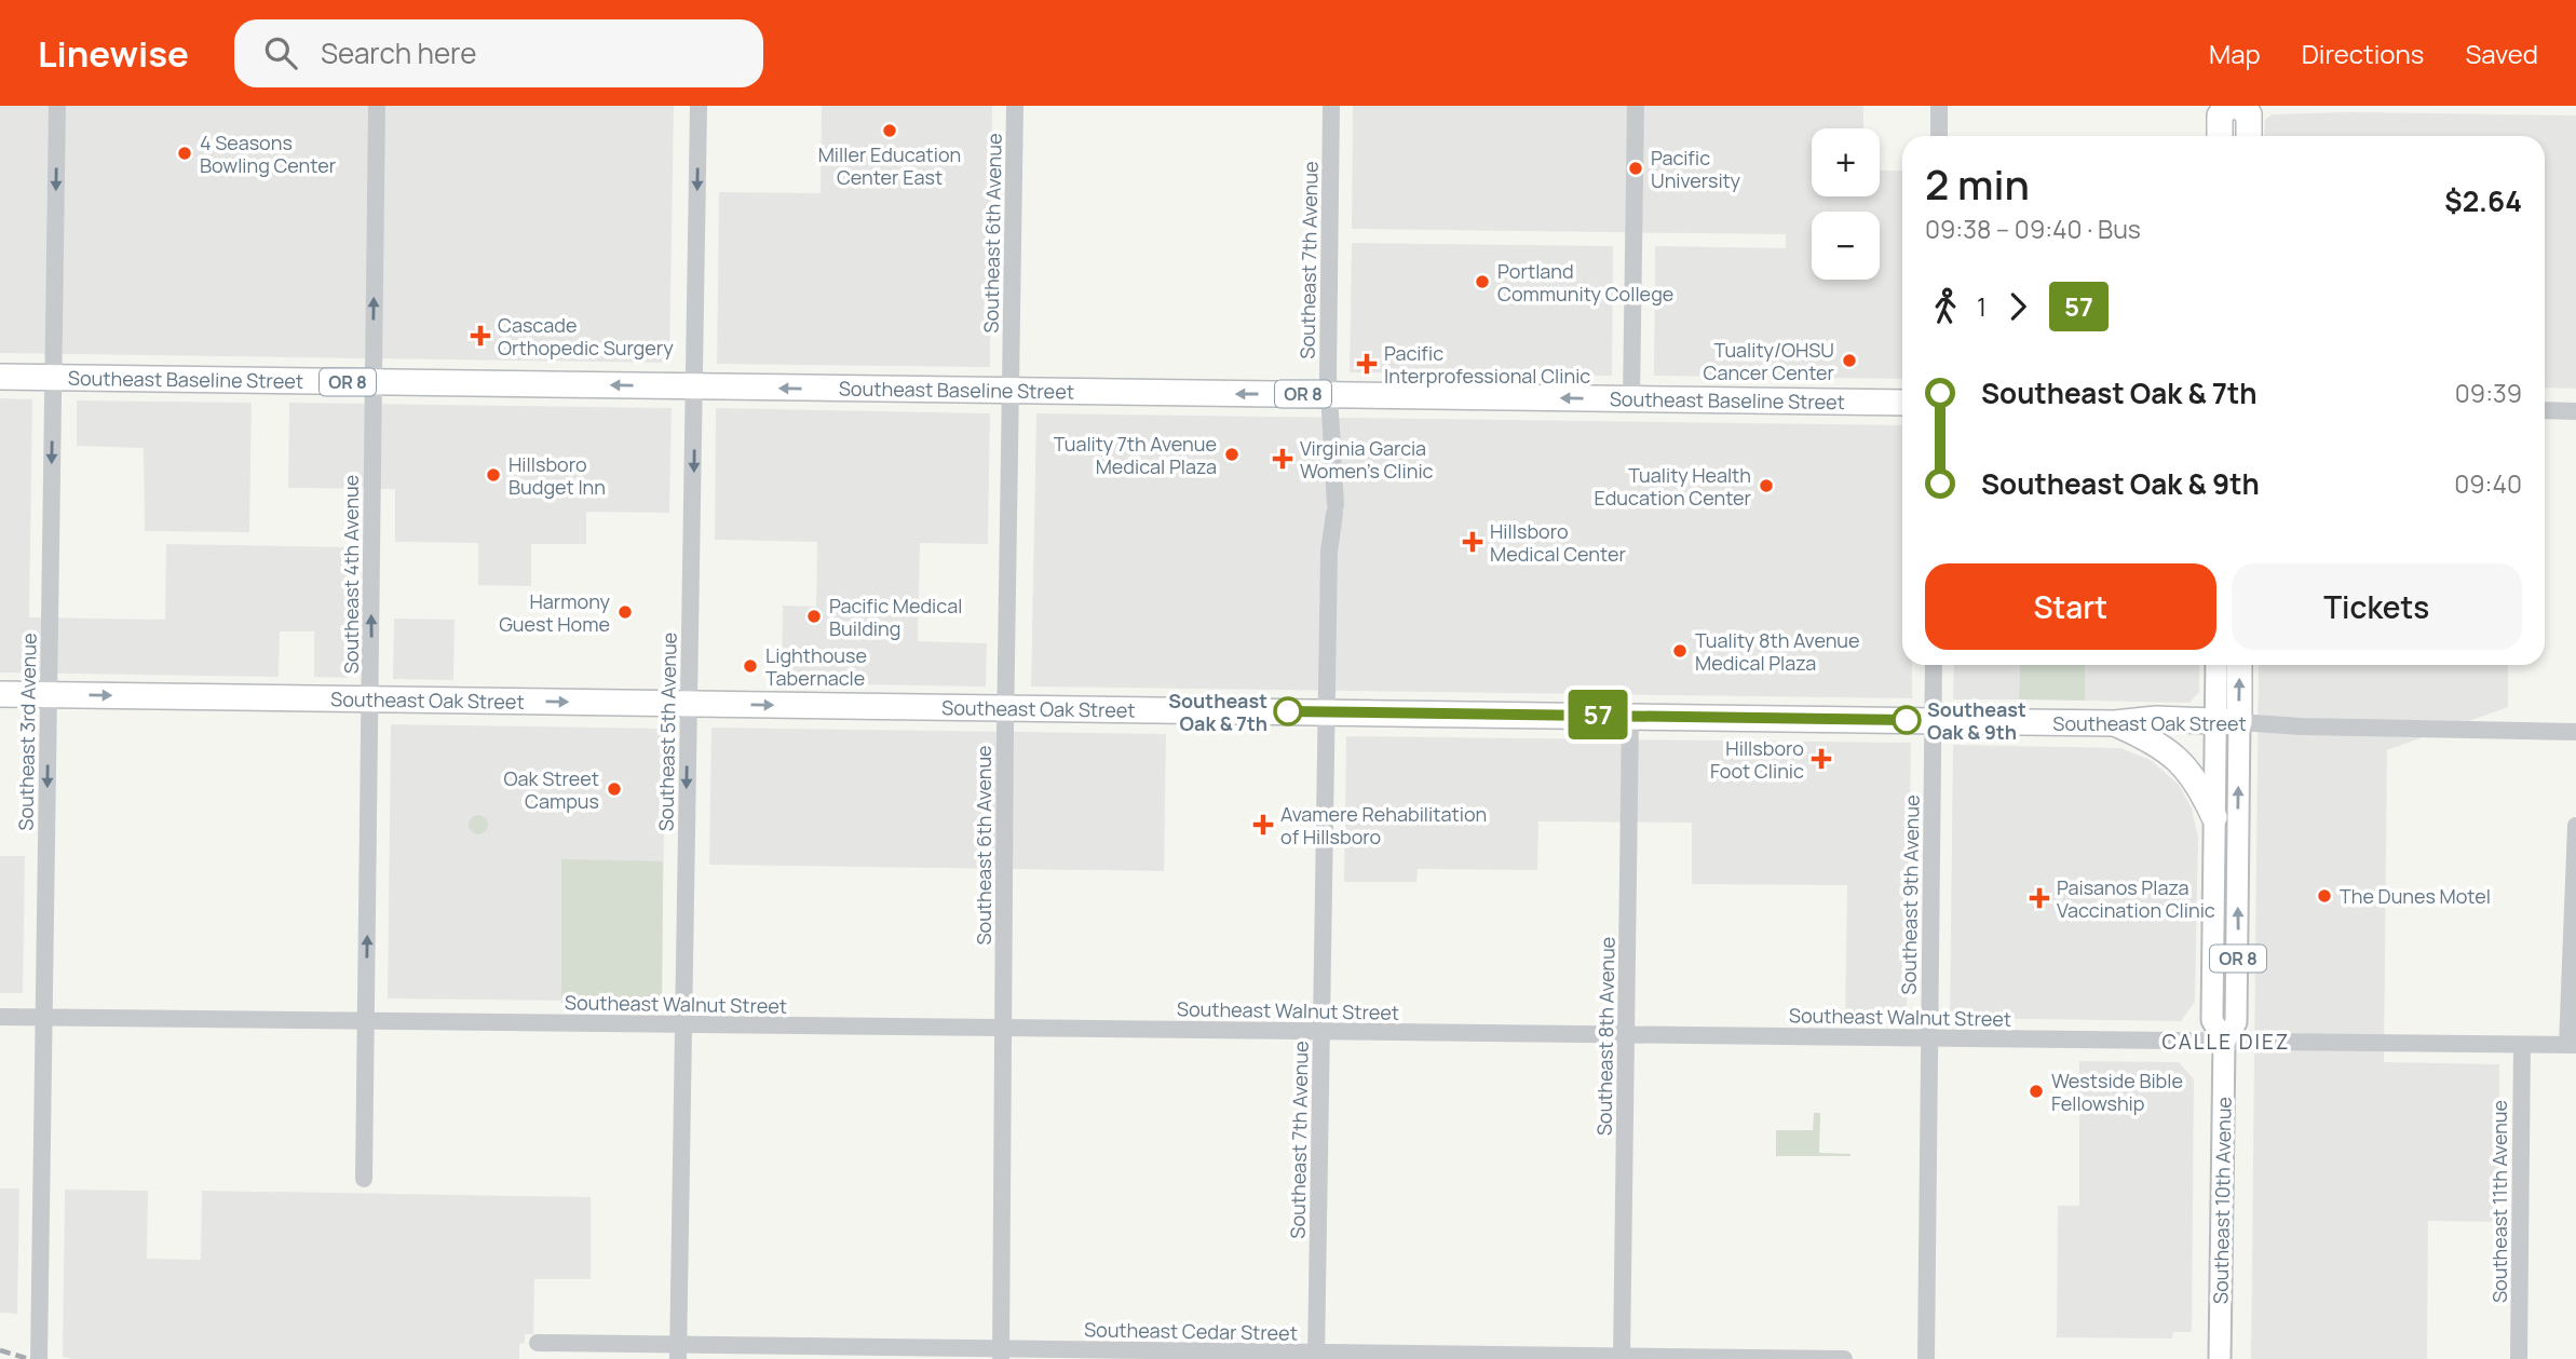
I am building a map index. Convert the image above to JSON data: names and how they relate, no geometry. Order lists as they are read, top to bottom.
{
  "streets": {
    "highway": [
      "Southeast Baseline Street",
      "OR 8",
      "Southeast Oak Street",
      "Southeast 10th Avenue"
    ],
    "street": [
      "Southeast 6th Avenue",
      "Southeast 7th Avenue",
      "Southeast 4th Avenue",
      "Southeast 3rd Avenue",
      "Southeast 5th Avenue",
      "Southeast 9th Avenue",
      "Southeast Walnut Street",
      "Southeast 8th Avenue",
      "Southeast 11th Avenue",
      "Southeast Cedar Street"
    ]
  },
  "crossings": [
    ["Southeast 6th Avenue", "Southeast Baseline Street"],
    ["Southeast 6th Avenue", "Southeast Oak Street"],
    ["Southeast 6th Avenue", "Southeast Walnut Street"],
    ["Southeast 6th Avenue", "Southeast Cedar Street"],
    ["Southeast 7th Avenue", "Southeast Baseline Street"],
    ["Southeast 7th Avenue", "Southeast Oak Street"],
    ["Southeast 7th Avenue", "Southeast Walnut Street"],
    ["Southeast 7th Avenue", "Southeast Cedar Street"],
    ["Southeast Baseline Street", "Southeast 4th Avenue"],
    ["Southeast Baseline Street", "Southeast 3rd Avenue"],
    ["Southeast Baseline Street", "Southeast 5th Avenue"],
    ["OR 8", "Southeast Oak Street"],
    ["OR 8", "Southeast 10th Avenue"],
    ["Southeast 4th Avenue", "Southeast Oak Street"],
    ["Southeast 4th Avenue", "Southeast Walnut Street"],
    ["Southeast Oak Street", "Southeast 3rd Avenue"],
    ["Southeast Oak Street", "Southeast 5th Avenue"],
    ["Southeast Oak Street", "Southeast 9th Avenue"],
    ["Southeast Oak Street", "Southeast 8th Avenue"],
    ["Southeast Oak Street", "Southeast 10th Avenue"],
    ["Southeast 3rd Avenue", "Southeast Walnut Street"],
    ["Southeast 5th Avenue", "Southeast Walnut Street"],
    ["Southeast 5th Avenue", "Southeast Cedar Street"],
    ["Southeast 9th Avenue", "Southeast Walnut Street"],
    ["Southeast Walnut Street", "Southeast 8th Avenue"],
    ["Southeast Walnut Street", "Southeast 10th Avenue"],
    ["Southeast Walnut Street", "Southeast 11th Avenue"],
    ["Southeast 8th Avenue", "Southeast Cedar Street"]
  ],
  "one_way": [
    "Southeast Baseline Street",
    "Southeast 4th Avenue",
    "Southeast Oak Street",
    "Southeast 3rd Avenue",
    "Southeast 5th Avenue"
  ],
  "districts": ["CALLE DIEZ"],
  "places": {
    "other": [
      "Miller Education Center East",
      "4 Seasons Bowling Center",
      "Pacific University",
      "Portland Community College",
      "Tuality/OHSU Cancer Center",
      "Tuality 7th Avenue Medical Plaza",
      "Hillsboro Budget Inn",
      "Tuality Health Education Center",
      "Harmony Guest Home",
      "Pacific Medical Building",
      "Tuality 8th Avenue Medical Plaza",
      "Lighthouse Tabernacle",
      "Southeast Oak & 7th",
      "Southeast Oak & 9th",
      "Oak Street Campus",
      "The Dunes Motel",
      "Westside Bible Fellowship"
    ],
    "health": [
      "Cascade Orthopedic Surgery",
      "Pacific Interprofessional Clinic",
      "Virginia Garcia Women's Clinic",
      "Hillsboro Medical Center",
      "Hillsboro Foot Clinic",
      "Avamere Rehabilitation of Hillsboro",
      "Paisanos Plaza Vaccination Clinic"
    ]
  },
  "lines": ["bus line 57"],
  "page": {
    "header": "Linewise",
    "search": "Search here",
    "nav": ["Map", "Directions", "Saved"],
    "on_map": "57",
    "map_buttons": ["+", "−"],
    "heading": ["2 min", "09:38 – 09:40 · Bus", "$2.64"],
    "legs": ["1", "57"],
    "list": [
      {
        "name": "Southeast Oak & 7th",
        "value": "09:39"
      },
      {
        "name": "Southeast Oak & 9th",
        "value": "09:40"
      }
    ],
    "buttons": ["Start", "Tickets"]
  }
}
